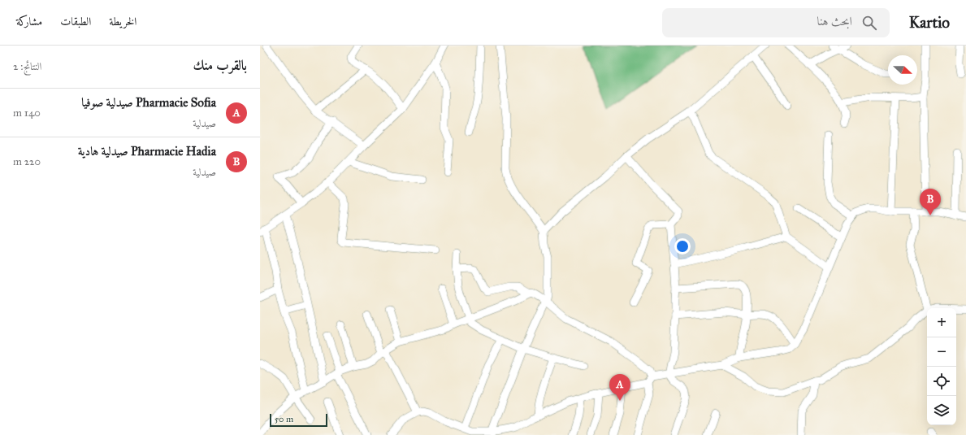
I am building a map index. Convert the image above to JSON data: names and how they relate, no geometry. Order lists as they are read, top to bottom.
{
  "scale_bar": "50 m",
  "north": "right",
  "page": {
    "header": "Kartio",
    "search": "ابحث هنا",
    "nav": ["الخريطة", "الطبقات", "مشاركة"],
    "heading": ["بالقرب منك", "النتائج: 2"],
    "list": [
      {
        "mark": "A",
        "name": "Pharmacie Sofia صيدلية صوفيا",
        "note": "صيدلية",
        "value": "140 m"
      },
      {
        "mark": "B",
        "name": "Pharmacie Hadia صيدلية هادية",
        "note": "صيدلية",
        "value": "220 m"
      }
    ],
    "pins": ["B", "A"],
    "map_buttons": ["+", "−"],
    "scale": "50 m"
  }
}
